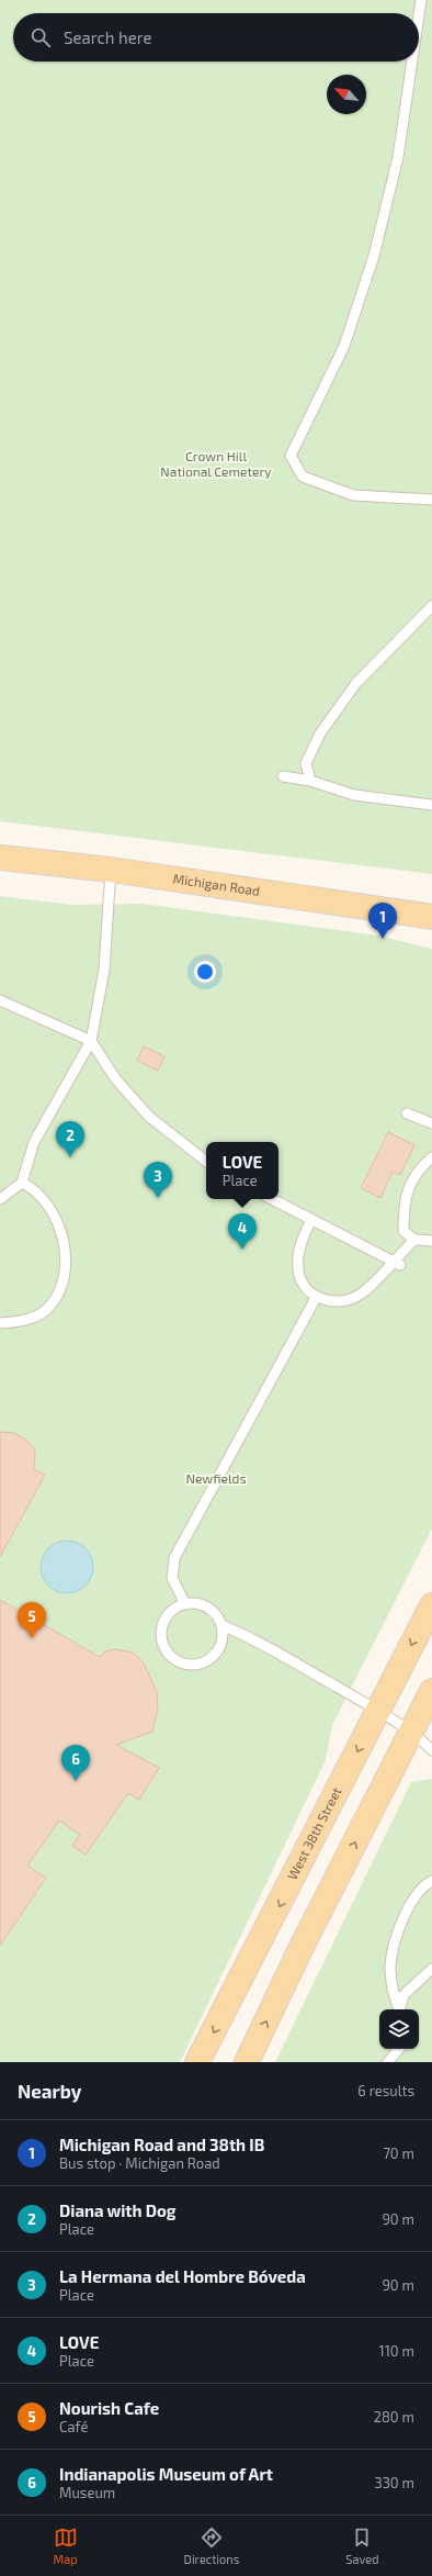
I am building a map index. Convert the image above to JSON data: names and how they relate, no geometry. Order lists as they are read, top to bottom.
{
  "streets": {
    "main road": ["Michigan Road", "West 38th Street"]
  },
  "parks": ["Crown Hill National Cemetery", "Newfields"],
  "north": "top left",
  "page": {
    "search": "Search here",
    "pins": [
      "1",
      "2",
      "3",
      "4",
      "5",
      "6"
    ],
    "popup": ["LOVE", "Place"],
    "heading": ["Nearby", "6 results"],
    "list": [
      {
        "mark": "1",
        "name": "Michigan Road and 38th IB",
        "note": "Bus stop · Michigan Road",
        "value": "70 m"
      },
      {
        "mark": "2",
        "name": "Diana with Dog",
        "note": "Place",
        "value": "90 m"
      },
      {
        "mark": "3",
        "name": "La Hermana del Hombre Bóveda",
        "note": "Place",
        "value": "90 m"
      },
      {
        "mark": "4",
        "name": "LOVE",
        "note": "Place",
        "value": "110 m"
      },
      {
        "mark": "5",
        "name": "Nourish Cafe",
        "note": "Café",
        "value": "280 m"
      },
      {
        "mark": "6",
        "name": "Indianapolis Museum of Art",
        "note": "Museum",
        "value": "330 m"
      }
    ],
    "nav": ["Map", "Directions", "Saved"]
  }
}
